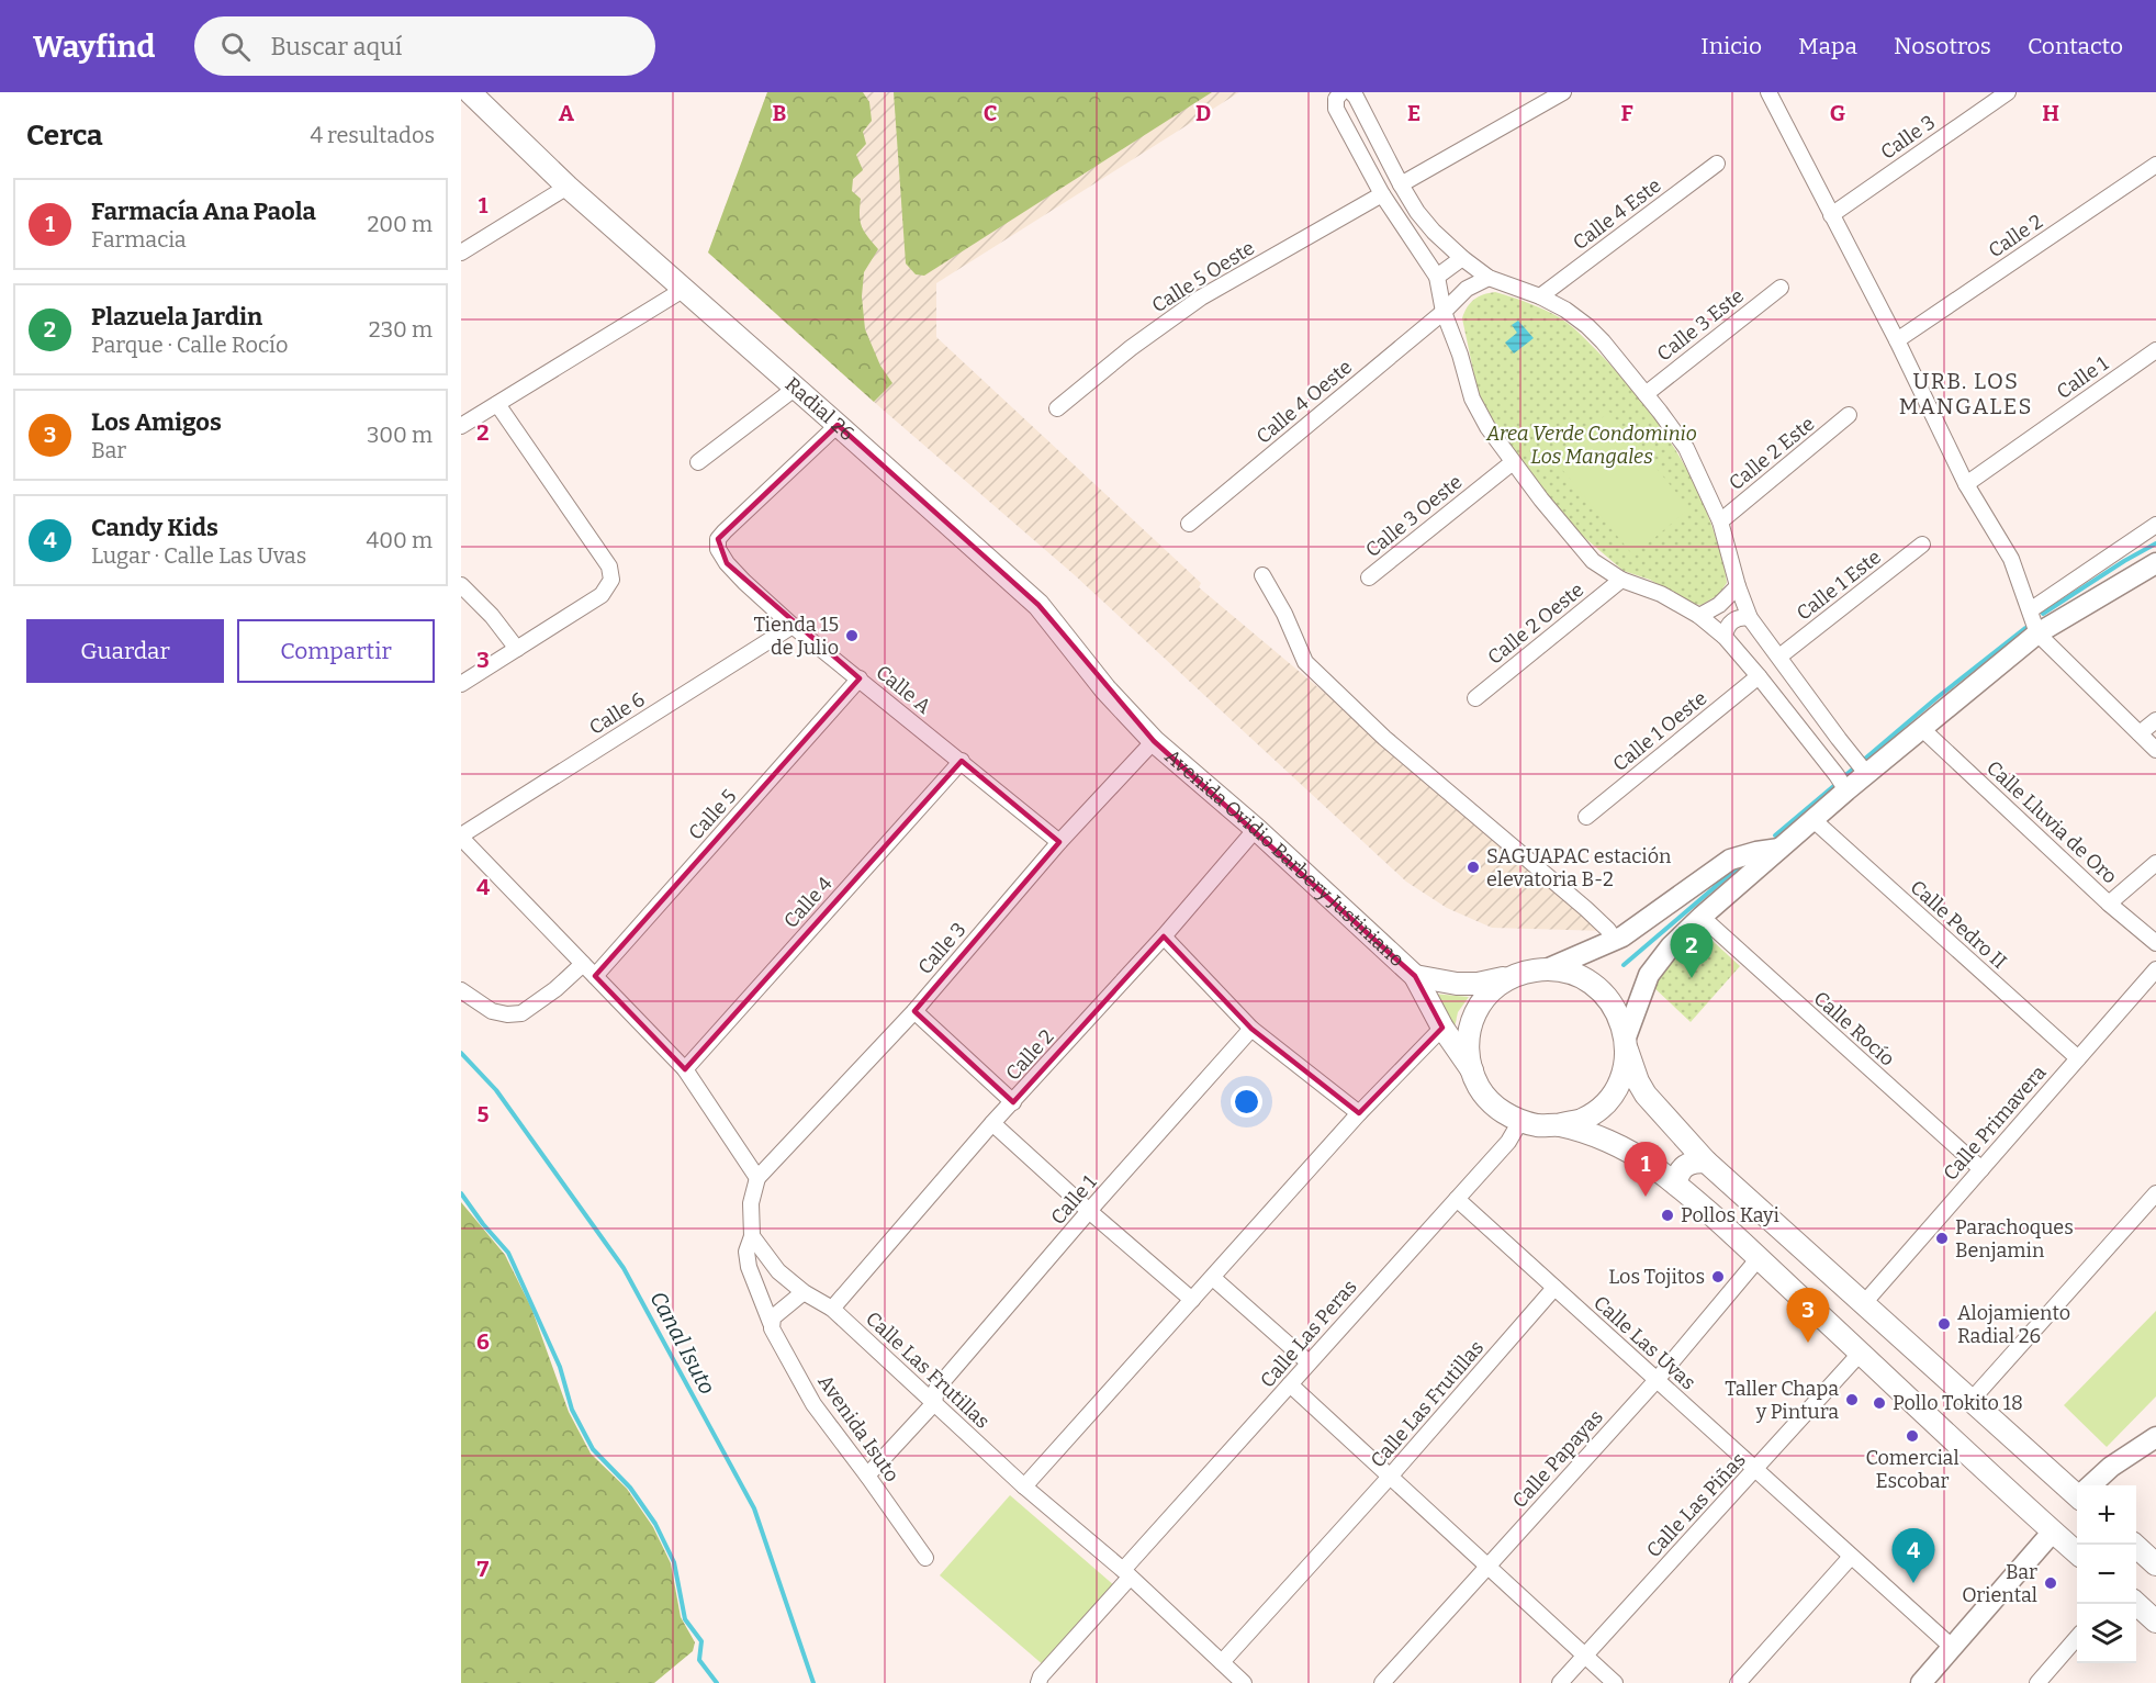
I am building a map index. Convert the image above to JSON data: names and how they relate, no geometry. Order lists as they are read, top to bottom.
{
  "streets": {
    "main road": ["Radial 26", "Avenida Ovidio Barbery Justiniano"],
    "street": [
      "Calle 3",
      "Calle 4 Este",
      "Calle 2",
      "Calle 5 Oeste",
      "Calle 3 Este",
      "Calle 1",
      "Calle 4 Oeste",
      "Calle 2 Este",
      "Calle 3 Oeste",
      "Calle 1 Este",
      "Calle 2 Oeste",
      "Calle A",
      "Calle 6",
      "Calle 1 Oeste",
      "Calle 5",
      "Calle Lluvia de Oro",
      "Calle 4",
      "Calle Pedro II",
      "Calle Rocío",
      "Calle Primavera",
      "Calle Las Peras",
      "Calle Las Uvas",
      "Calle Las Frutillas",
      "Avenida Isuto",
      "Calle Papayas",
      "Calle Las Piñas"
    ]
  },
  "crossings": [
    ["Calle 3", "Radial 26"],
    ["Calle 3", "Calle A"],
    ["Calle 3", "Avenida Ovidio Barbery Justiniano"],
    ["Calle 2", "Avenida Ovidio Barbery Justiniano"],
    ["Calle 2", "Calle Las Frutillas"],
    ["Calle 1", "Calle Las Frutillas"],
    ["Calle 1", "Avenida Isuto"],
    ["Radial 26", "Calle A"],
    ["Radial 26", "Avenida Ovidio Barbery Justiniano"],
    ["Calle A", "Calle 6"],
    ["Calle A", "Calle 5"],
    ["Calle A", "Calle 4"],
    ["Avenida Ovidio Barbery Justiniano", "Calle Las Peras"],
    ["Calle Pedro II", "Calle Primavera"],
    ["Calle Rocío", "Calle Primavera"],
    ["Calle Las Peras", "Calle Las Uvas"],
    ["Calle Las Peras", "Calle Las Frutillas"],
    ["Calle Las Uvas", "Calle Las Frutillas"],
    ["Calle Las Uvas", "Calle Papayas"],
    ["Calle Las Uvas", "Calle Las Piñas"],
    ["Calle Las Frutillas", "Avenida Isuto"]
  ],
  "districts": ["URB. LOS MANGALES"],
  "water": ["Canal Isuto"],
  "parks": ["Area Verde Condominio Los Mangales"],
  "places": [
    "Tienda 15 de Julio",
    "SAGUAPAC estación elevatoria B-2",
    "Pollos Kayi",
    "Parachoques Benjamin",
    "Los Tojitos",
    "Alojamiento Radial 26",
    "Taller Chapa y Pintura",
    "Pollo Tokito 18",
    "Comercial Escobar",
    "Bar Oriental"
  ],
  "page": {
    "header": "Wayfind",
    "search": "Buscar aquí",
    "nav": [
      "Inicio",
      "Mapa",
      "Nosotros",
      "Contacto"
    ],
    "heading": ["Cerca", "4 resultados"],
    "list": [
      {
        "mark": "1",
        "name": "Farmacía Ana Paola",
        "note": "Farmacia",
        "value": "200 m"
      },
      {
        "mark": "2",
        "name": "Plazuela Jardin",
        "note": "Parque · Calle Rocío",
        "value": "230 m"
      },
      {
        "mark": "3",
        "name": "Los Amigos",
        "note": "Bar",
        "value": "300 m"
      },
      {
        "mark": "4",
        "name": "Candy Kids",
        "note": "Lugar · Calle Las Uvas",
        "value": "400 m"
      }
    ],
    "buttons": ["Guardar", "Compartir"],
    "pins": [
      "2",
      "1",
      "3",
      "4"
    ],
    "map_buttons": ["+", "−"]
  },
  "grid": {
    "columns": [
      "A",
      "B",
      "C",
      "D",
      "E",
      "F",
      "G",
      "H"
    ],
    "rows": [
      "1",
      "2",
      "3",
      "4",
      "5",
      "6",
      "7"
    ]
  }
}
